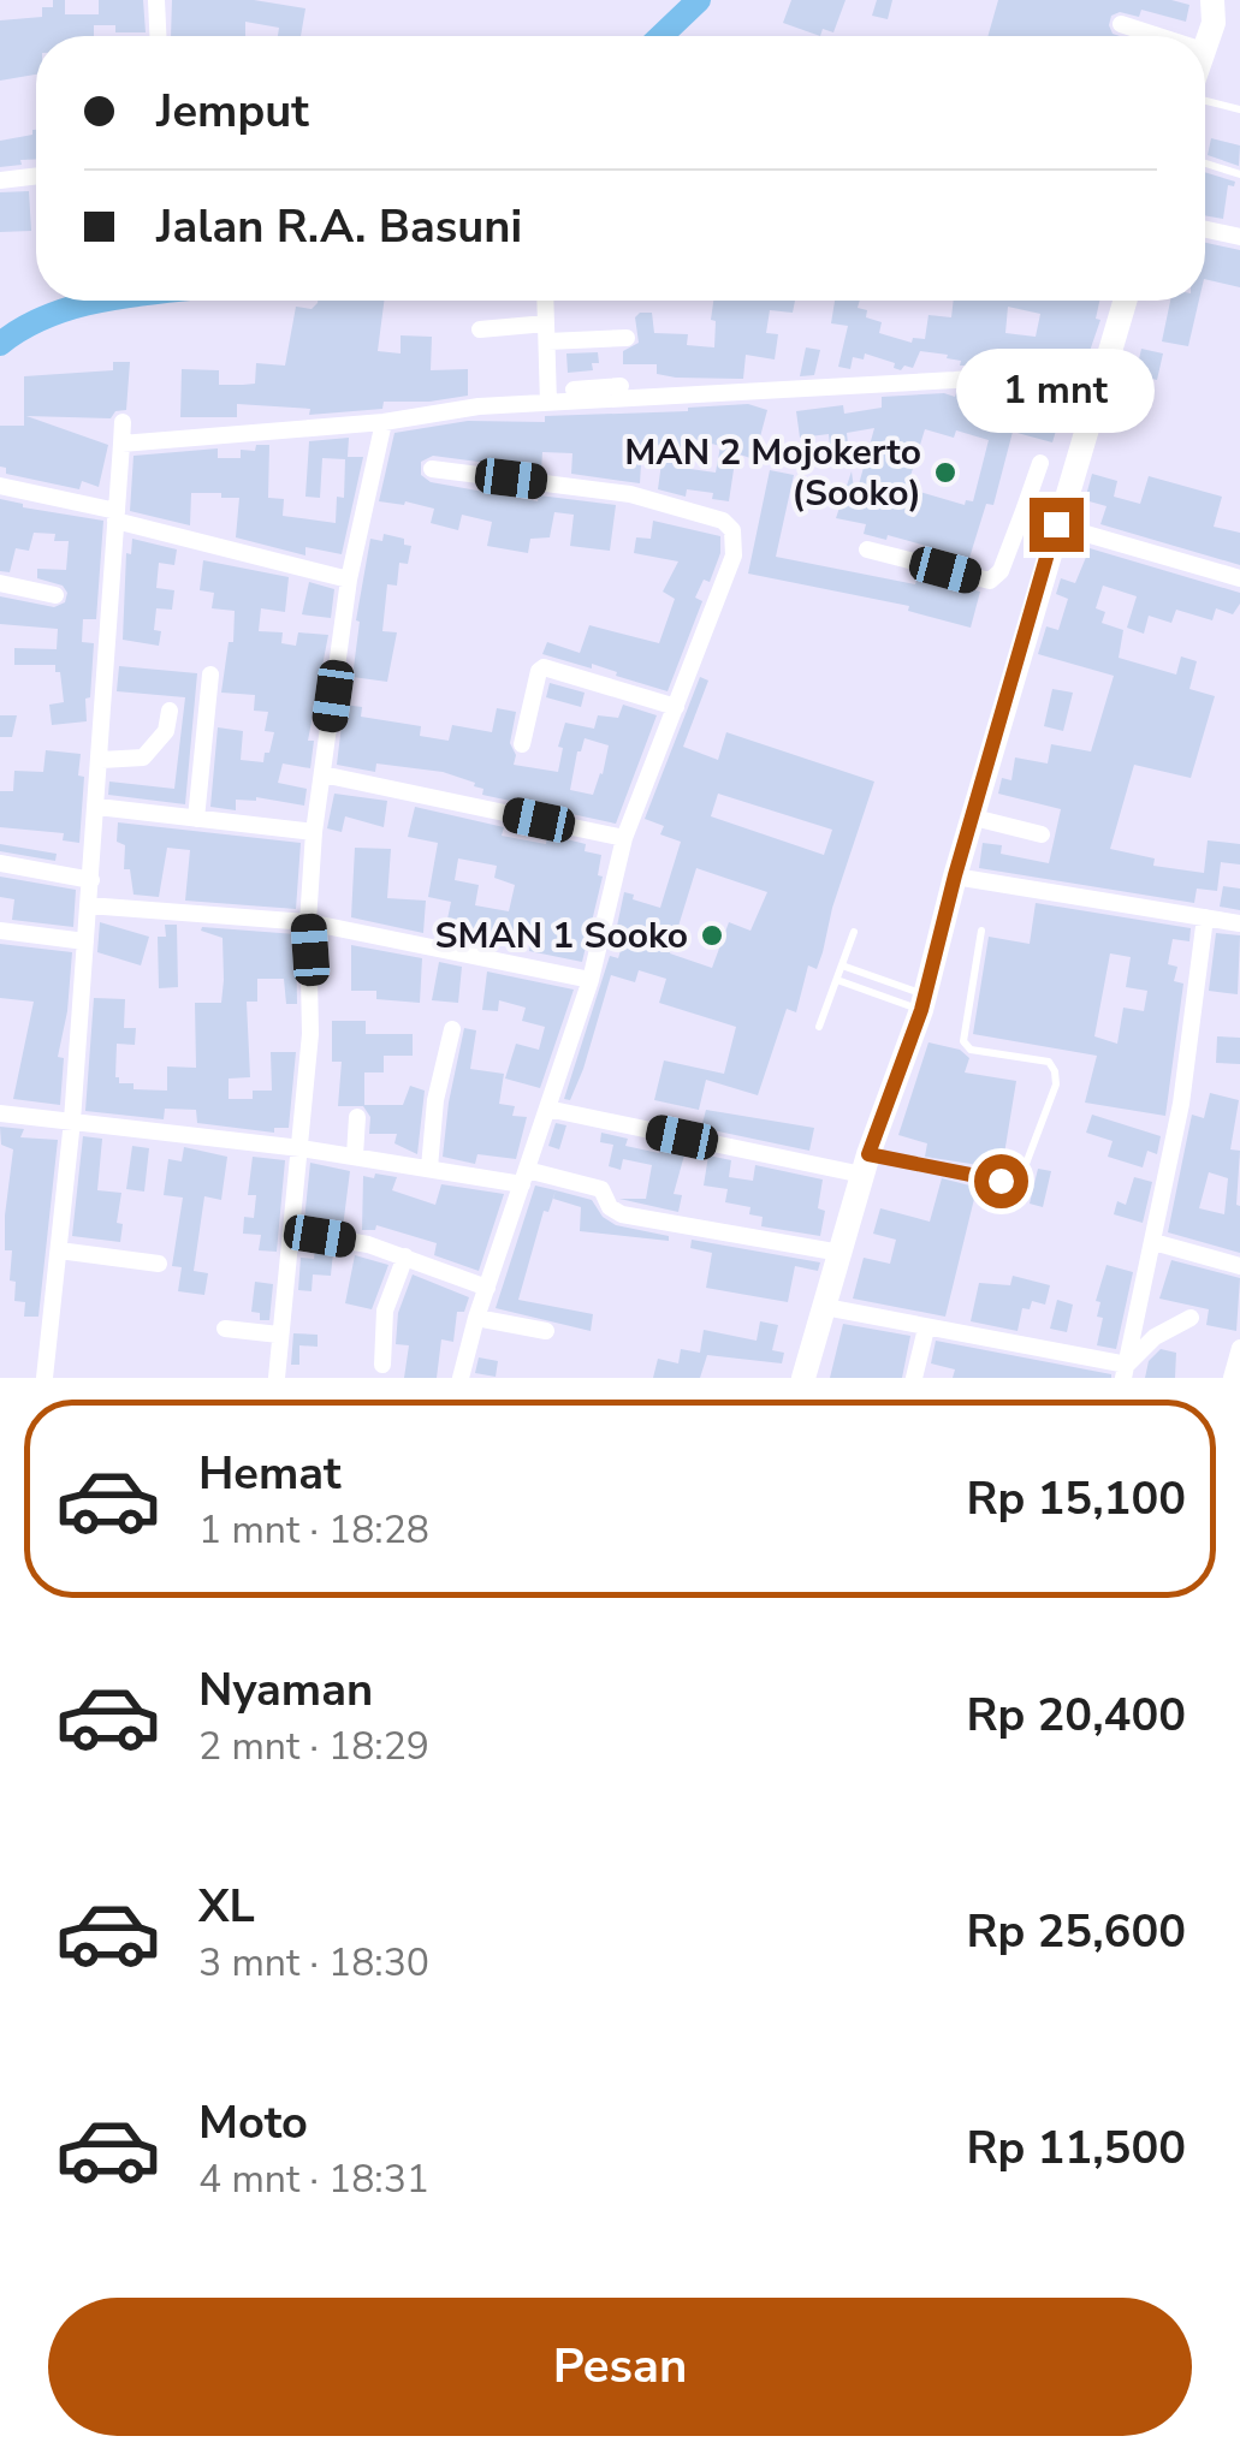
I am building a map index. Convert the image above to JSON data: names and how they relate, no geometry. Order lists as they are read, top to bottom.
{
  "places": ["MAN 2 Mojokerto (Sooko)", "SMAN 1 Sooko"],
  "page": {
    "banner": ["Jemput", "Jalan R.A. Basuni"],
    "bubble": "1 mnt",
    "list": [
      {
        "name": "Hemat",
        "note": "1 mnt · 18:28",
        "value": "Rp 15,100"
      },
      {
        "name": "Nyaman",
        "note": "2 mnt · 18:29",
        "value": "Rp 20,400"
      },
      {
        "name": "XL",
        "note": "3 mnt · 18:30",
        "value": "Rp 25,600"
      },
      {
        "name": "Moto",
        "note": "4 mnt · 18:31",
        "value": "Rp 11,500"
      }
    ],
    "buttons": "Pesan"
  }
}
